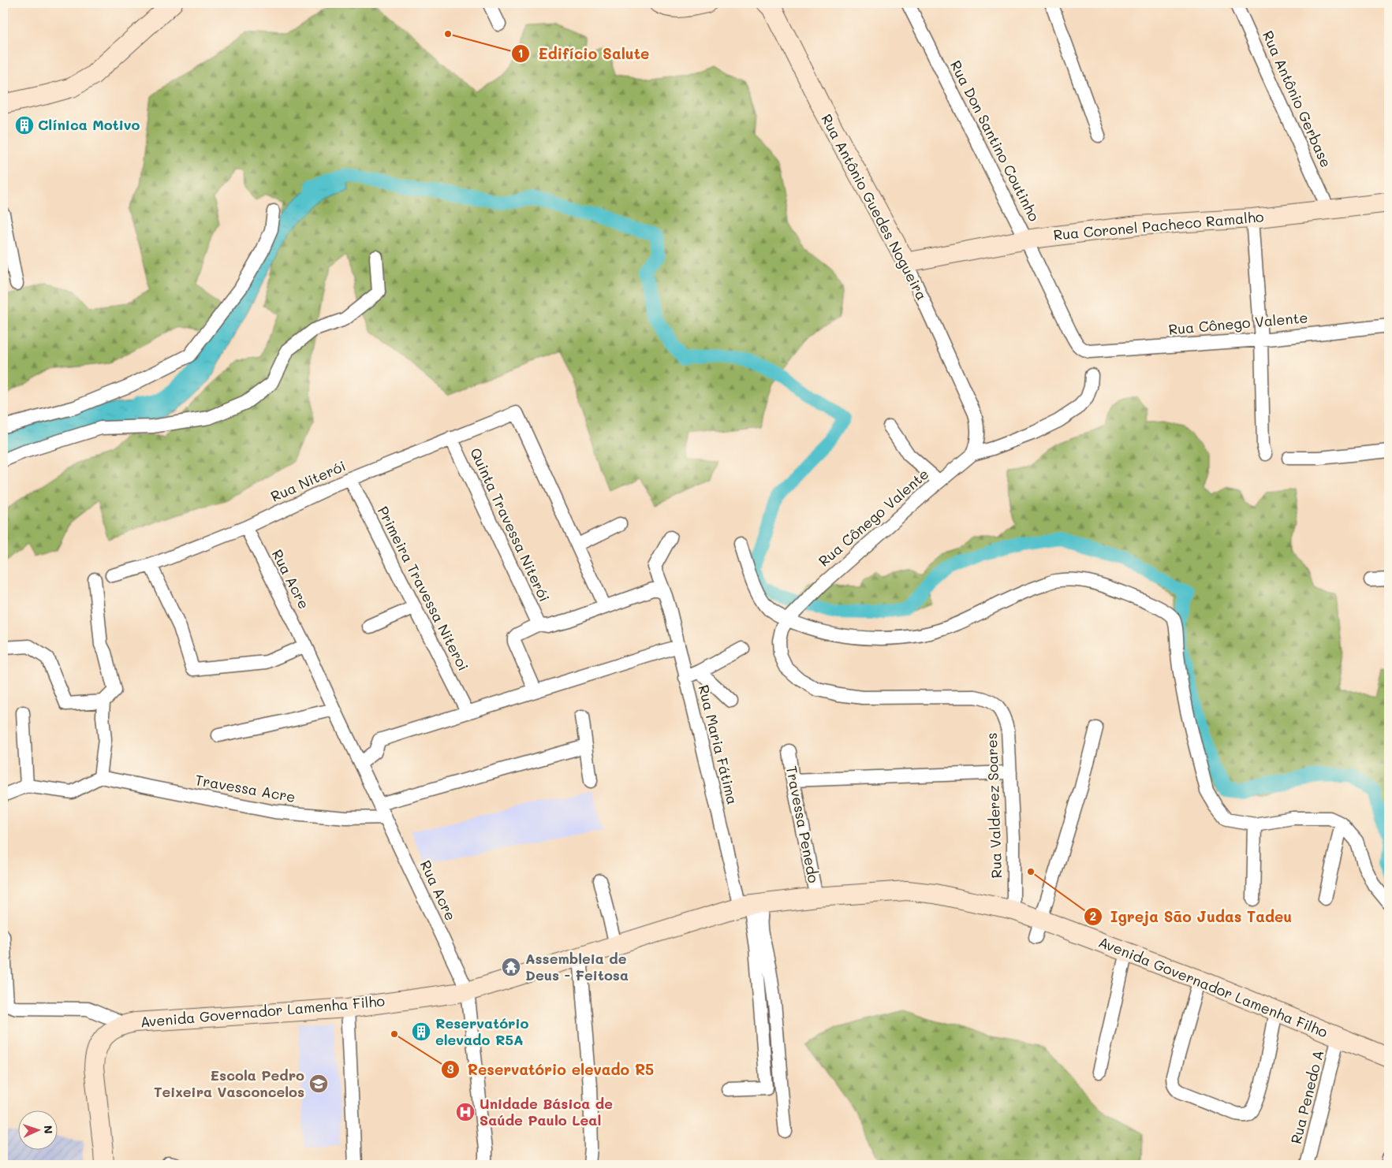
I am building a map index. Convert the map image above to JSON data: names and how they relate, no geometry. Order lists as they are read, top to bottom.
{
  "streets": {
    "street": [
      "Rua Antônio Gerbase",
      "Rua Don Santino Coutinho",
      "Rua Antônio Guedes Nogueira",
      "Rua Coronel Pacheco Ramalho",
      "Rua Cônego Valente",
      "Rua Niterói",
      "Quinta Travessa Niterói",
      "Rua Acre",
      "Primeira Travessa Niteroi",
      "Rua Maria Fátima",
      "Travessa Acre",
      "Rua Valderez Soares",
      "Travessa Penedo",
      "Avenida Governador Lamenha Filho",
      "Rua Penedo A"
    ]
  },
  "crossings": [
    ["Rua Antônio Gerbase", "Rua Coronel Pacheco Ramalho"],
    ["Rua Don Santino Coutinho", "Rua Coronel Pacheco Ramalho"],
    ["Rua Don Santino Coutinho", "Rua Cônego Valente"],
    ["Rua Antônio Guedes Nogueira", "Rua Coronel Pacheco Ramalho"],
    ["Rua Antônio Guedes Nogueira", "Rua Cônego Valente"],
    ["Rua Cônego Valente", "Rua Valderez Soares"],
    ["Rua Niterói", "Quinta Travessa Niterói"],
    ["Rua Niterói", "Rua Acre"],
    ["Rua Niterói", "Primeira Travessa Niteroi"],
    ["Rua Acre", "Travessa Acre"],
    ["Rua Acre", "Avenida Governador Lamenha Filho"],
    ["Rua Maria Fátima", "Avenida Governador Lamenha Filho"],
    ["Rua Valderez Soares", "Avenida Governador Lamenha Filho"],
    ["Travessa Penedo", "Avenida Governador Lamenha Filho"],
    ["Avenida Governador Lamenha Filho", "Rua Penedo A"]
  ],
  "places": {
    "other": ["Edifício Salute", "Igreja São Judas Tadeu", "Reservatório elevado R5"],
    "building": ["Clínica Motivo", "Reservatório elevado R5A"],
    "temple": ["Assembleia de Deus - Feitosa"],
    "school or university": ["Escola Pedro Teixeira Vasconcelos"],
    "hospital": ["Unidade Básica de Saúde Paulo Leal"]
  },
  "north": "right"
}
